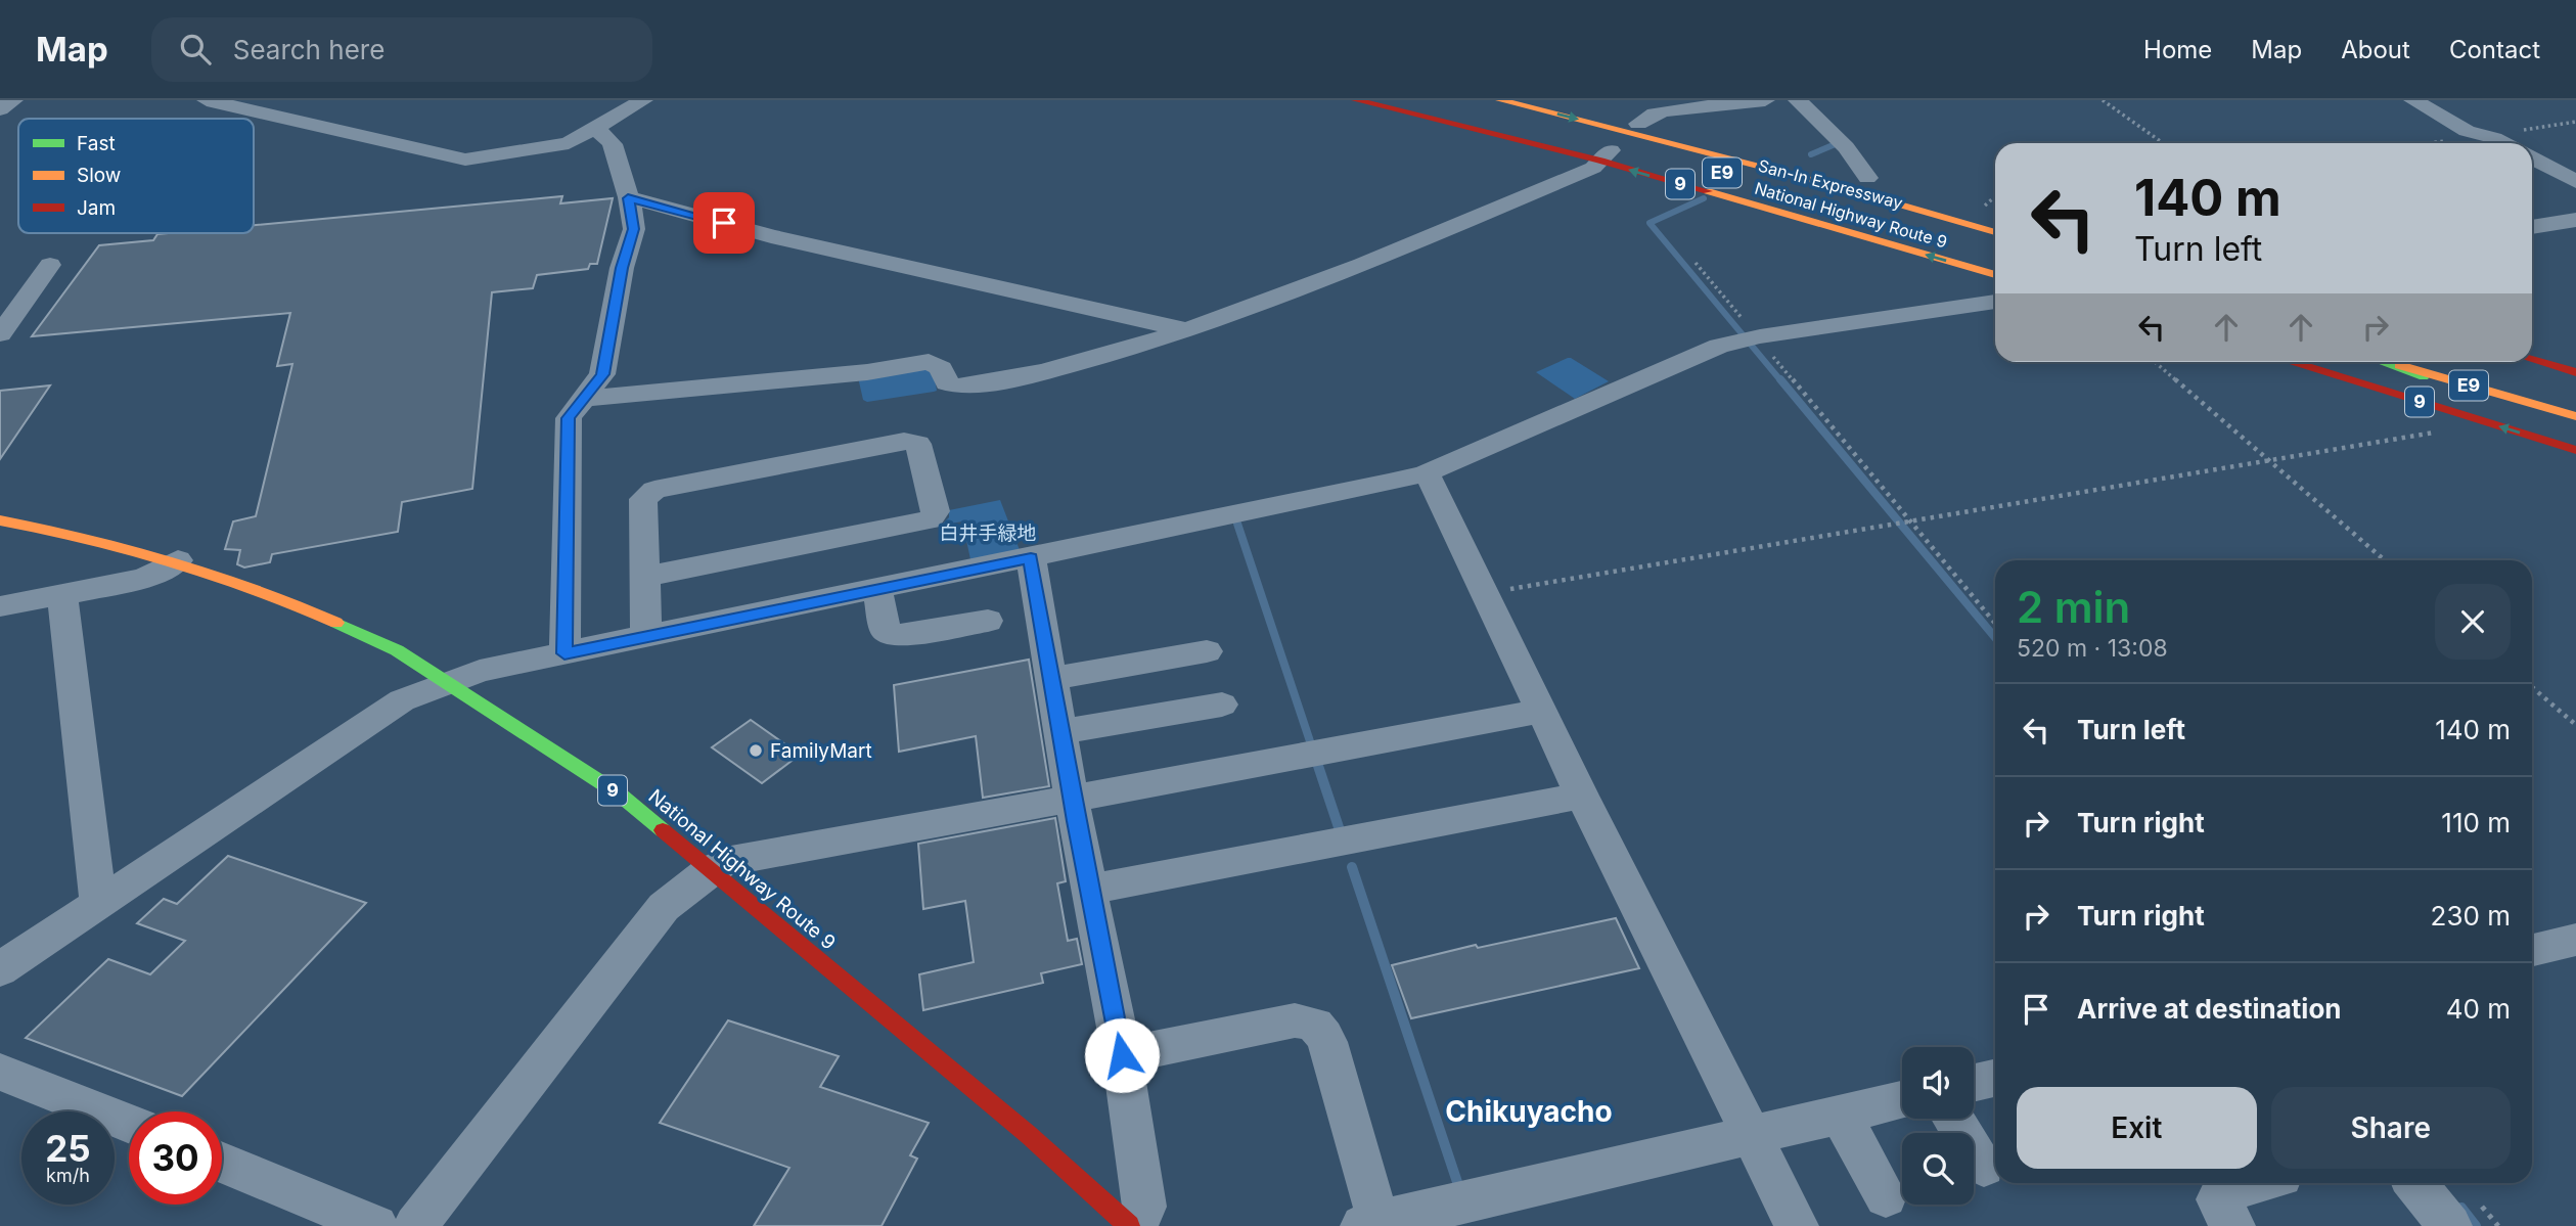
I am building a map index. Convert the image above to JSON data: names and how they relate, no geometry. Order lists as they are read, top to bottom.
{
  "streets": {
    "highway": [
      "E9",
      "9",
      "San-In Expressway",
      "National Highway Route 9"
    ]
  },
  "districts": ["Chikuyacho"],
  "parks": ["白井手緑地"],
  "places": ["FamilyMart"],
  "legend": ["Fast", "Slow", "Jam"],
  "page": {
    "header": "Map",
    "search": "Search here",
    "nav": [
      "Home",
      "Map",
      "About",
      "Contact"
    ],
    "turn": ["140 m", "Turn left"],
    "heading": ["2 min", "520 m · 13:08"],
    "list": [
      {
        "name": "Turn left",
        "value": "140 m"
      },
      {
        "name": "Turn right",
        "value": "110 m"
      },
      {
        "name": "Turn right",
        "value": "230 m"
      },
      {
        "name": "Arrive at destination",
        "value": "40 m"
      }
    ],
    "buttons": ["Exit", "Share"],
    "speed": "25 km/h",
    "limit": "30"
  }
}
